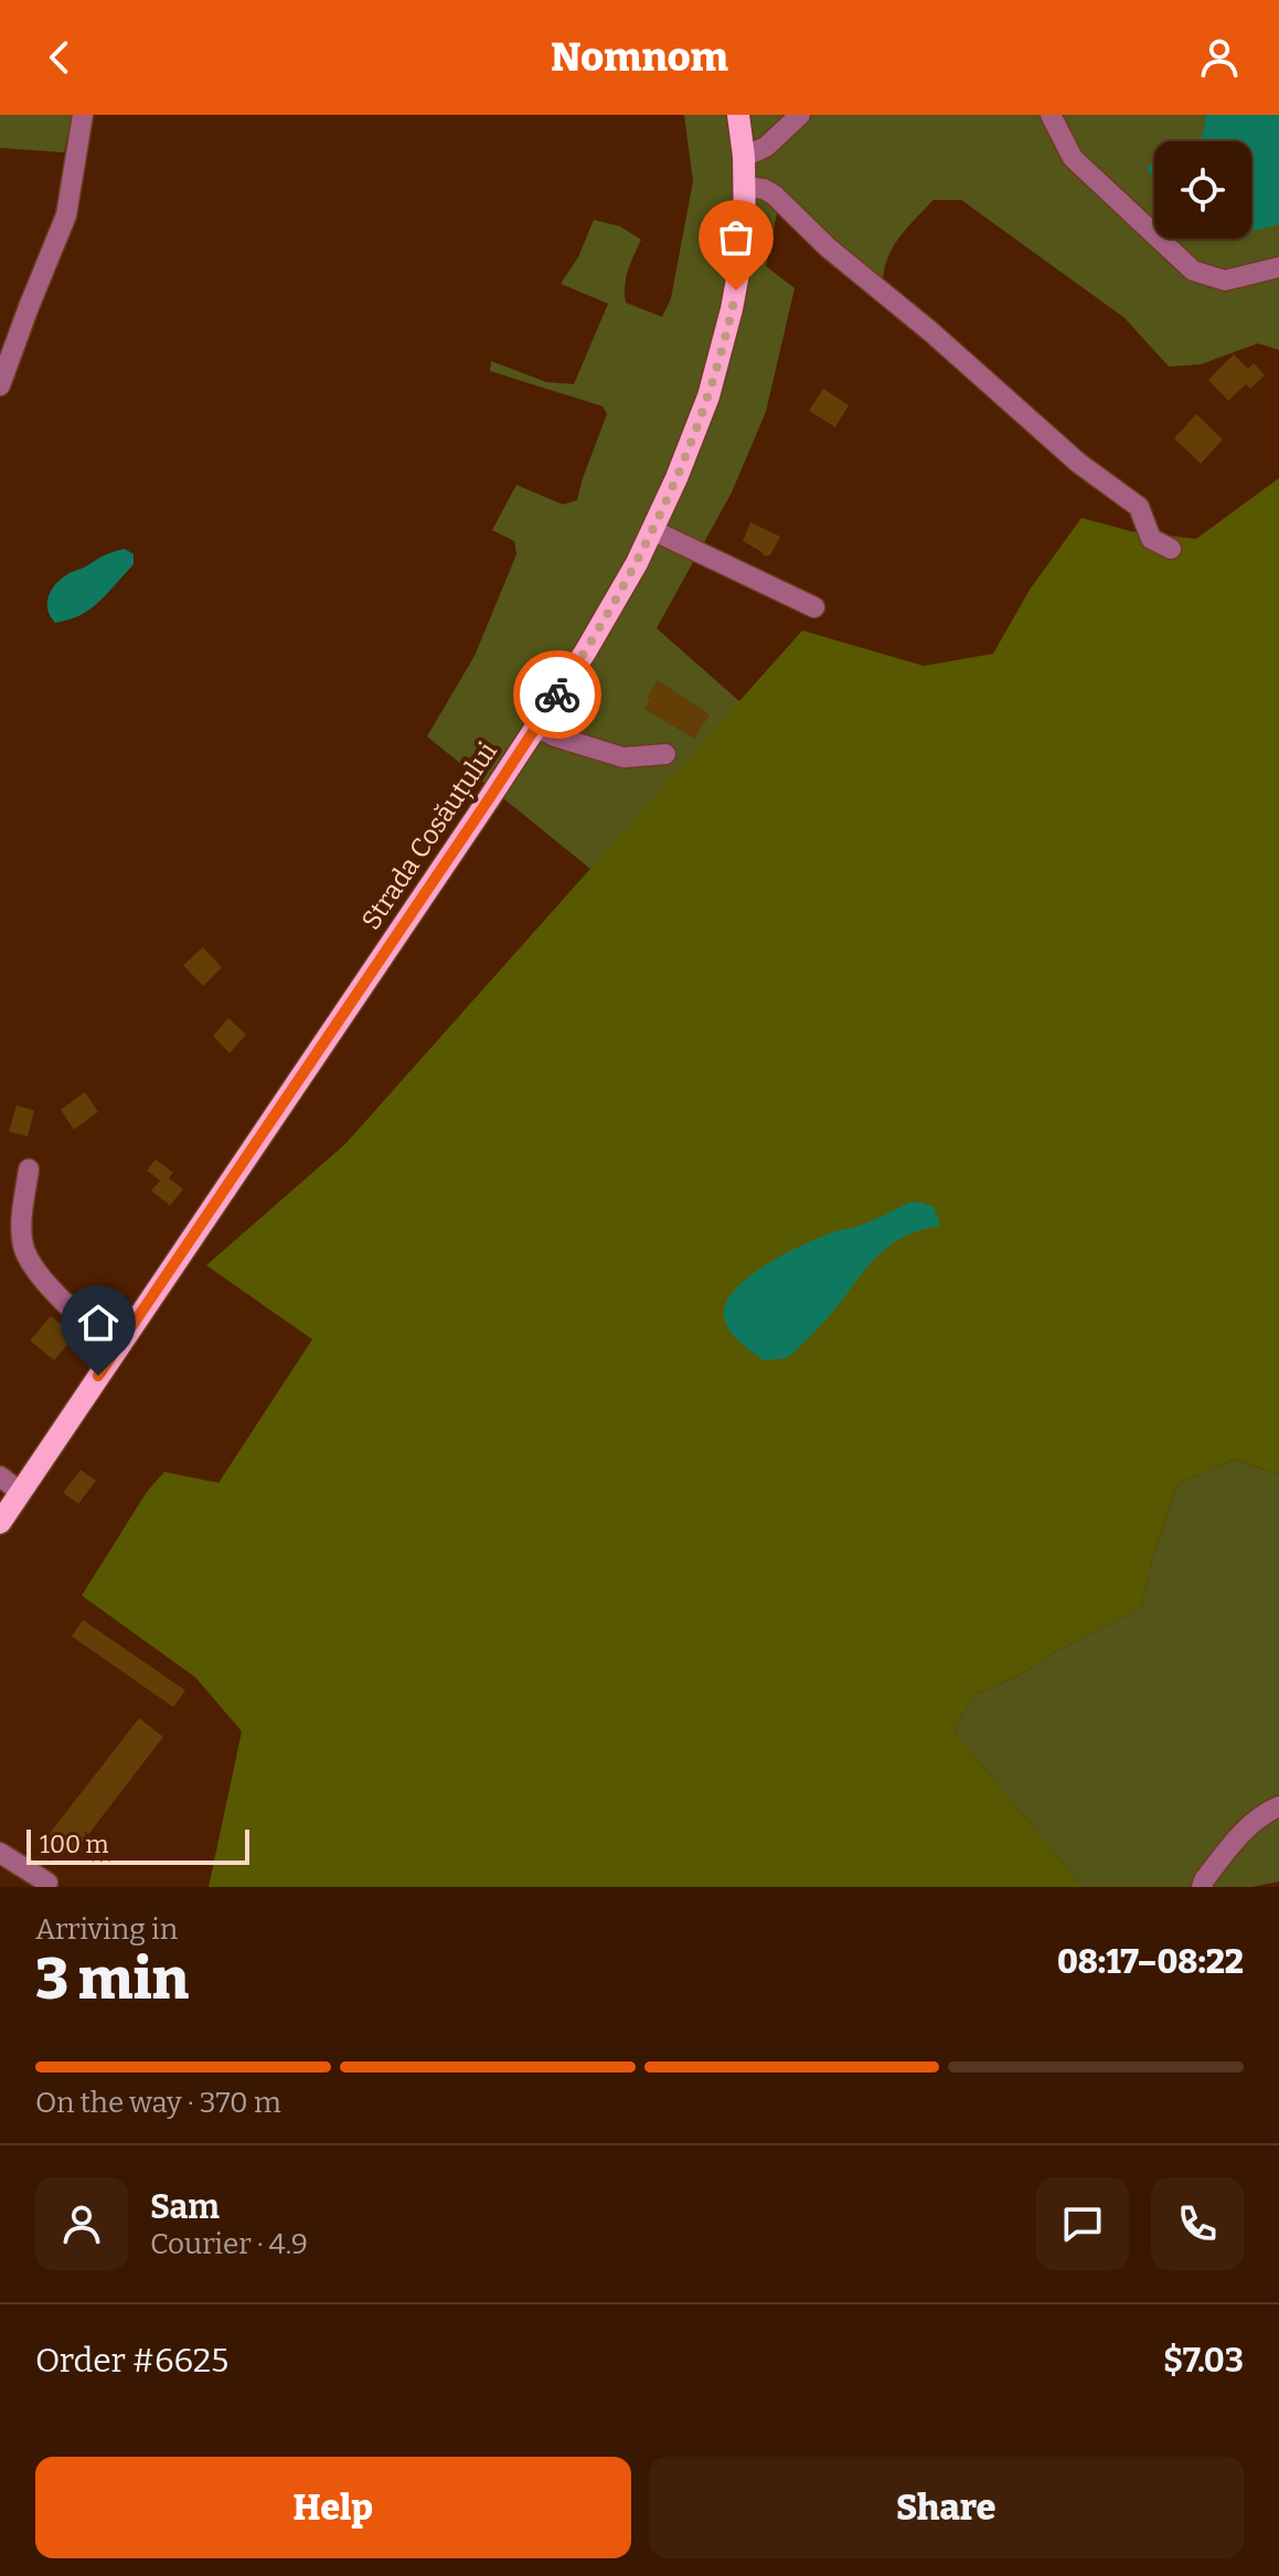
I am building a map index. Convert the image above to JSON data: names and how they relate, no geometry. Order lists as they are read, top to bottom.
{
  "streets": {
    "main road": ["Strada Cosăuțului"]
  },
  "scale_bar": "100 m",
  "page": {
    "header": "Nomnom",
    "scale": "100 m",
    "heading": ["3 min", "Arriving in", "08:17–08:22"],
    "panel": [
      "Sam",
      "Courier · 4.9",
      "Order #6625",
      "$7.03"
    ],
    "bar": "On the way · 370 m",
    "buttons": ["Help", "Share"]
  }
}
